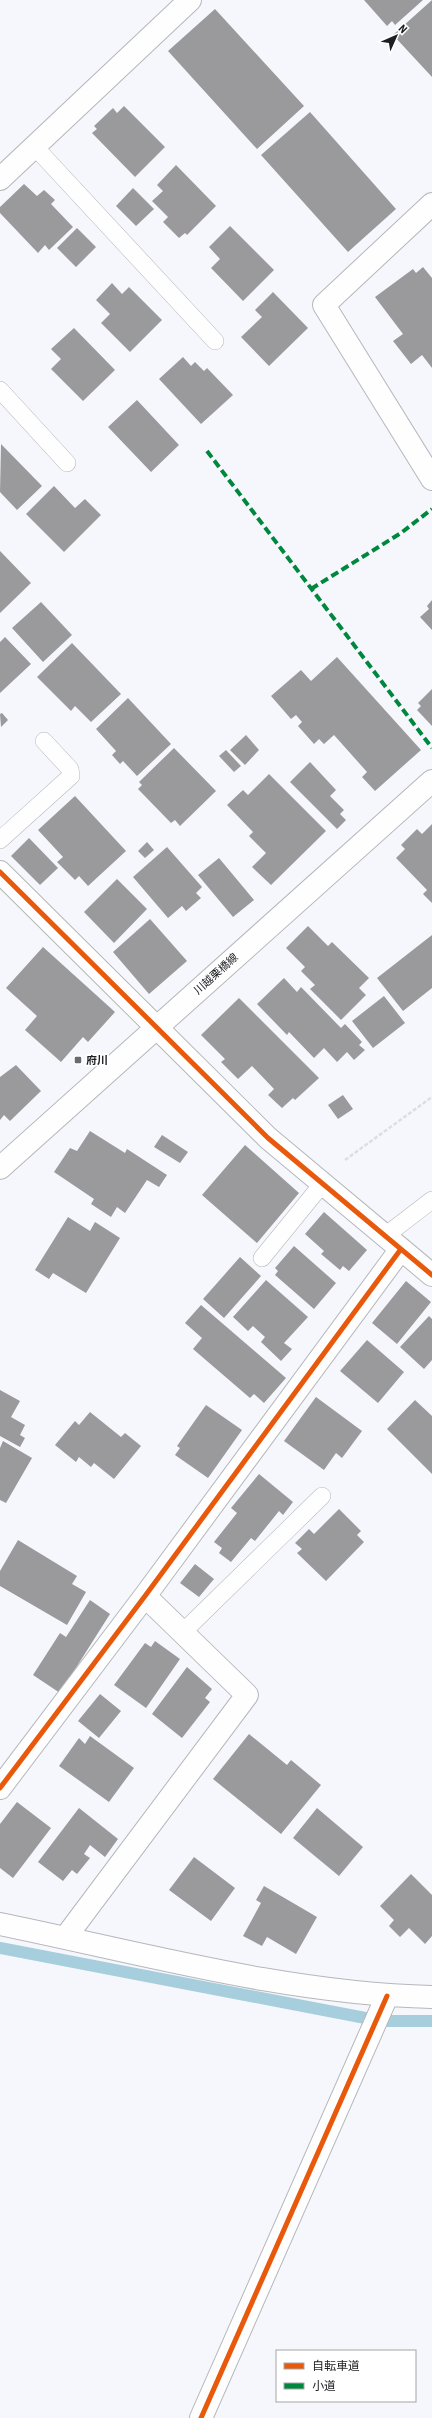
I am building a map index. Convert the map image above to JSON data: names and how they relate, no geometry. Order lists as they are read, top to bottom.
{
  "streets": {
    "street": ["川越栗橋線"]
  },
  "places": {
    "transit": ["府川"]
  },
  "legend": ["自転車道", "小道"],
  "north": "top right"
}
